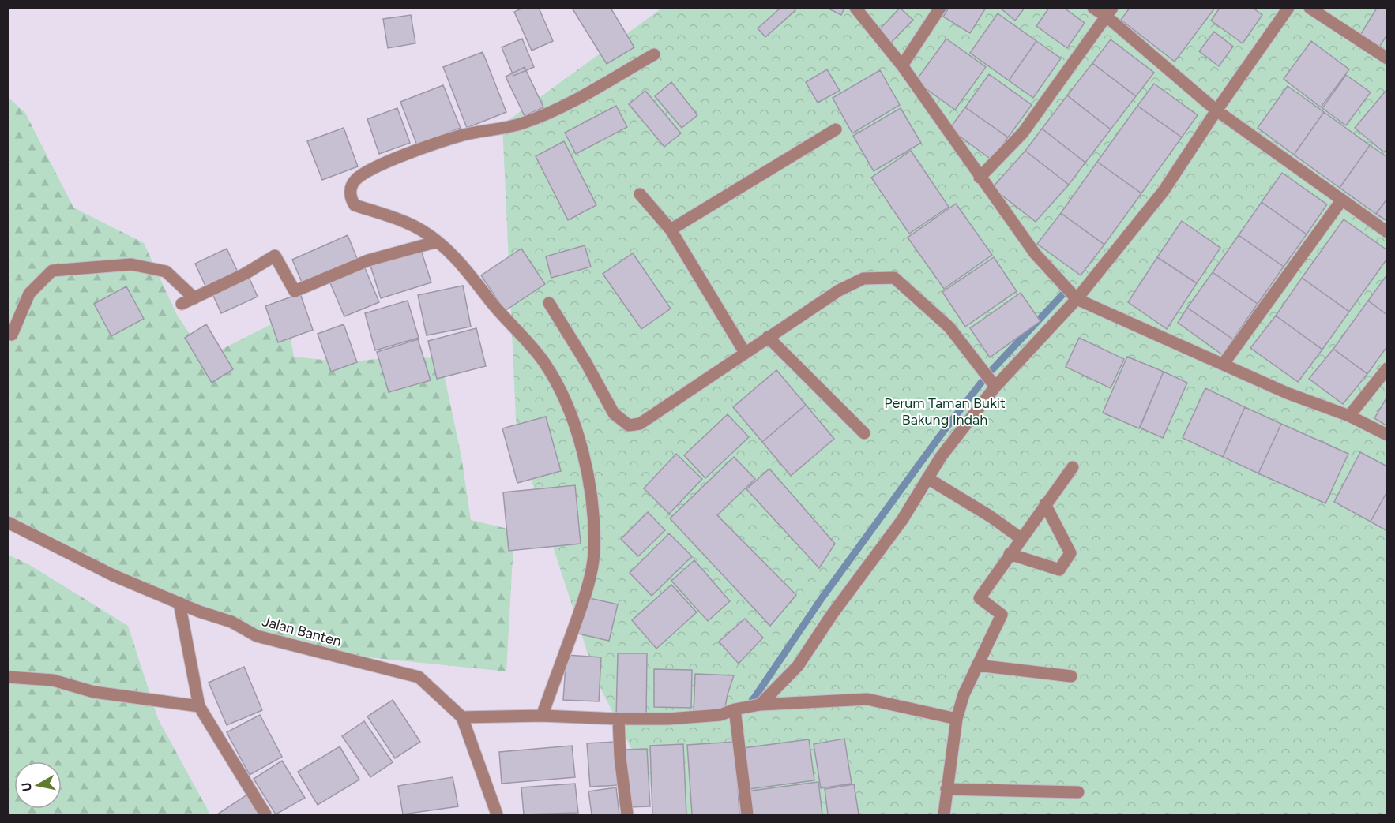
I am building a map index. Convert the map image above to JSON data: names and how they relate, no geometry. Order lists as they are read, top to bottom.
{
  "streets": {
    "street": ["Jalan Banten"]
  },
  "parks": ["Perum Taman Bukit Bakung Indah"],
  "north": "left"
}
